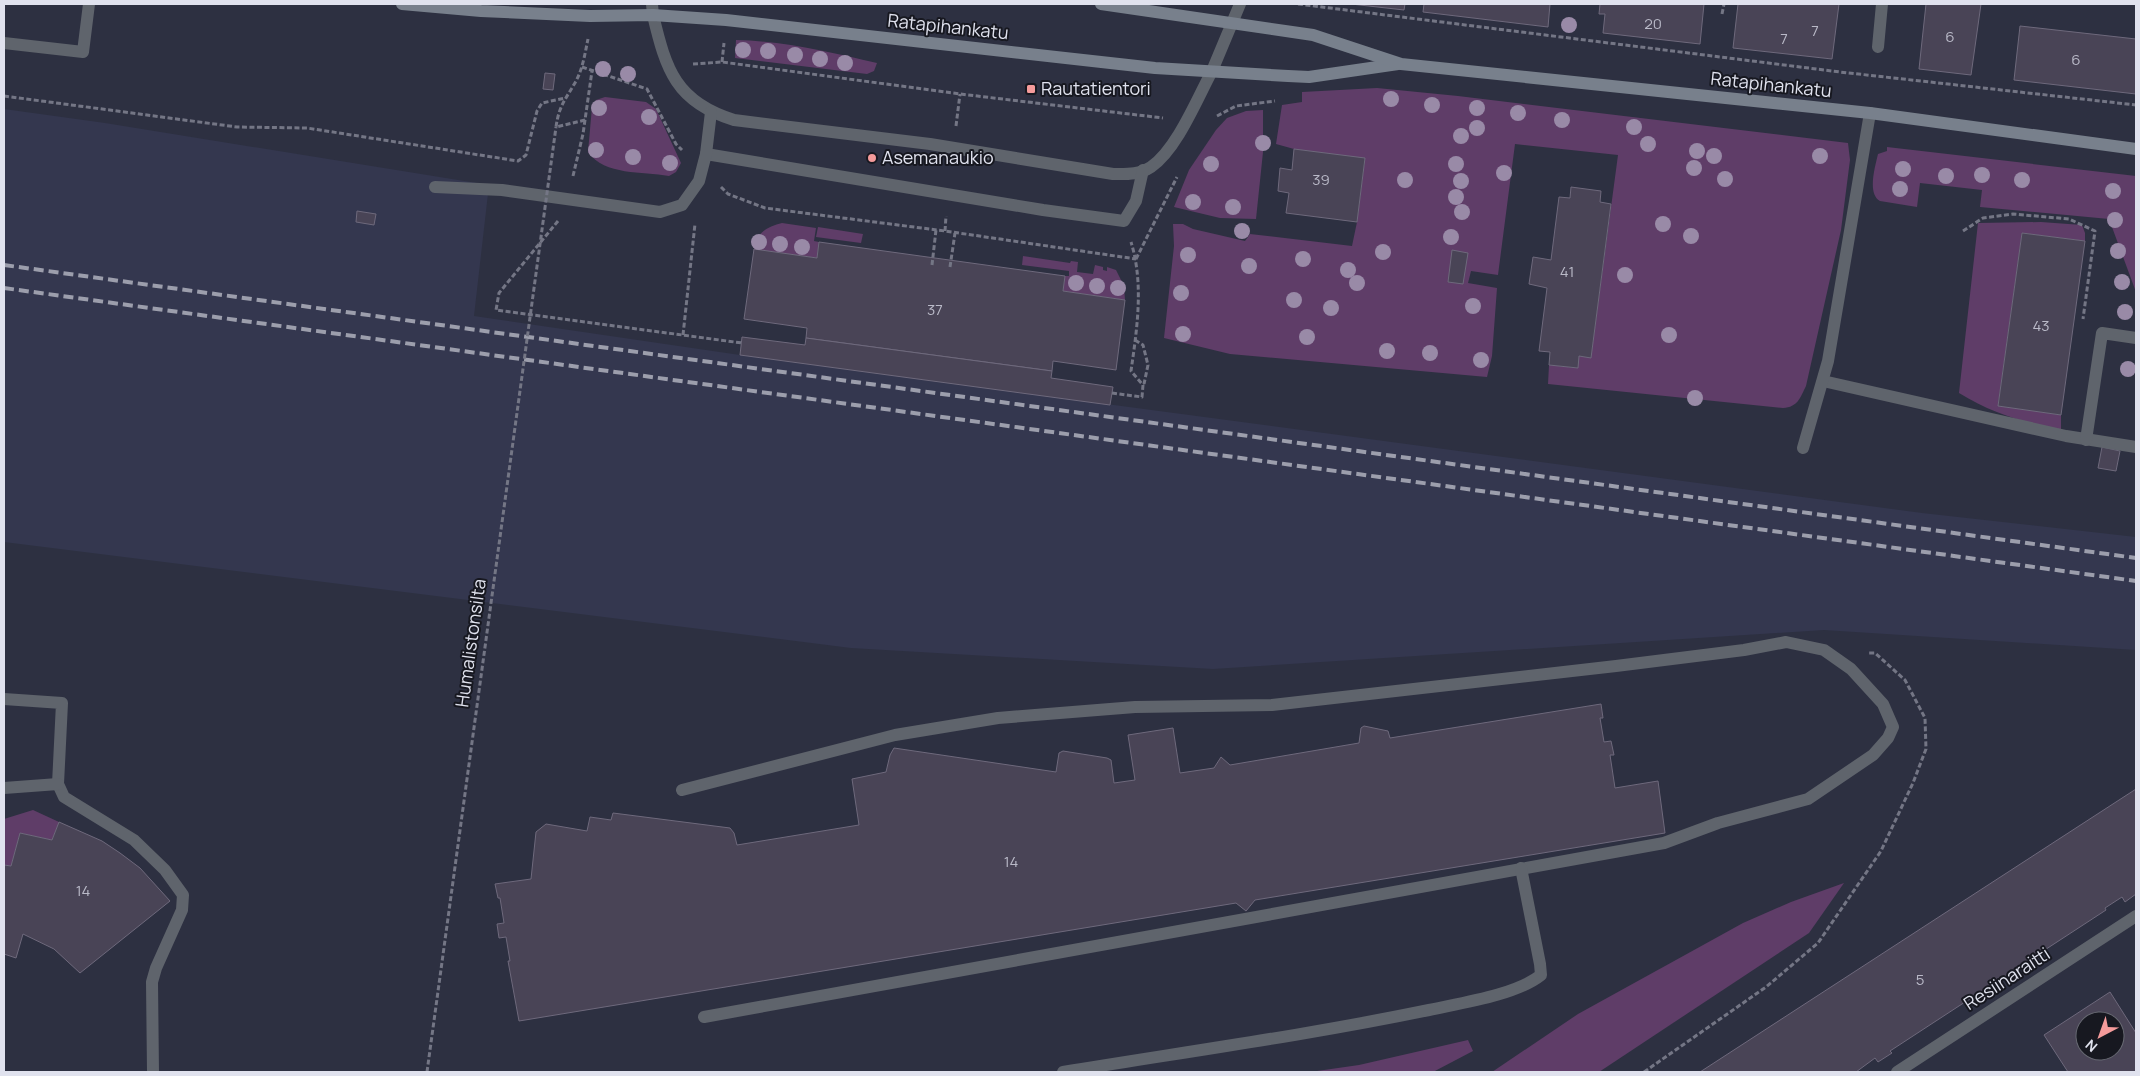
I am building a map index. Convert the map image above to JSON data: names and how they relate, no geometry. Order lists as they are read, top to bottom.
{
  "streets": {
    "main road": ["Ratapihankatu"],
    "street": ["Resiinaraitti"],
    "path": ["Humalistonsilta"]
  },
  "places": {
    "transit": ["Rautatientori"],
    "other": ["Asemanaukio"]
  },
  "house_numbers": [
    "20",
    "7",
    "6",
    "7",
    "6",
    "39",
    "41",
    "37",
    "43",
    "14",
    "14",
    "5"
  ],
  "north": "bottom left"
}
